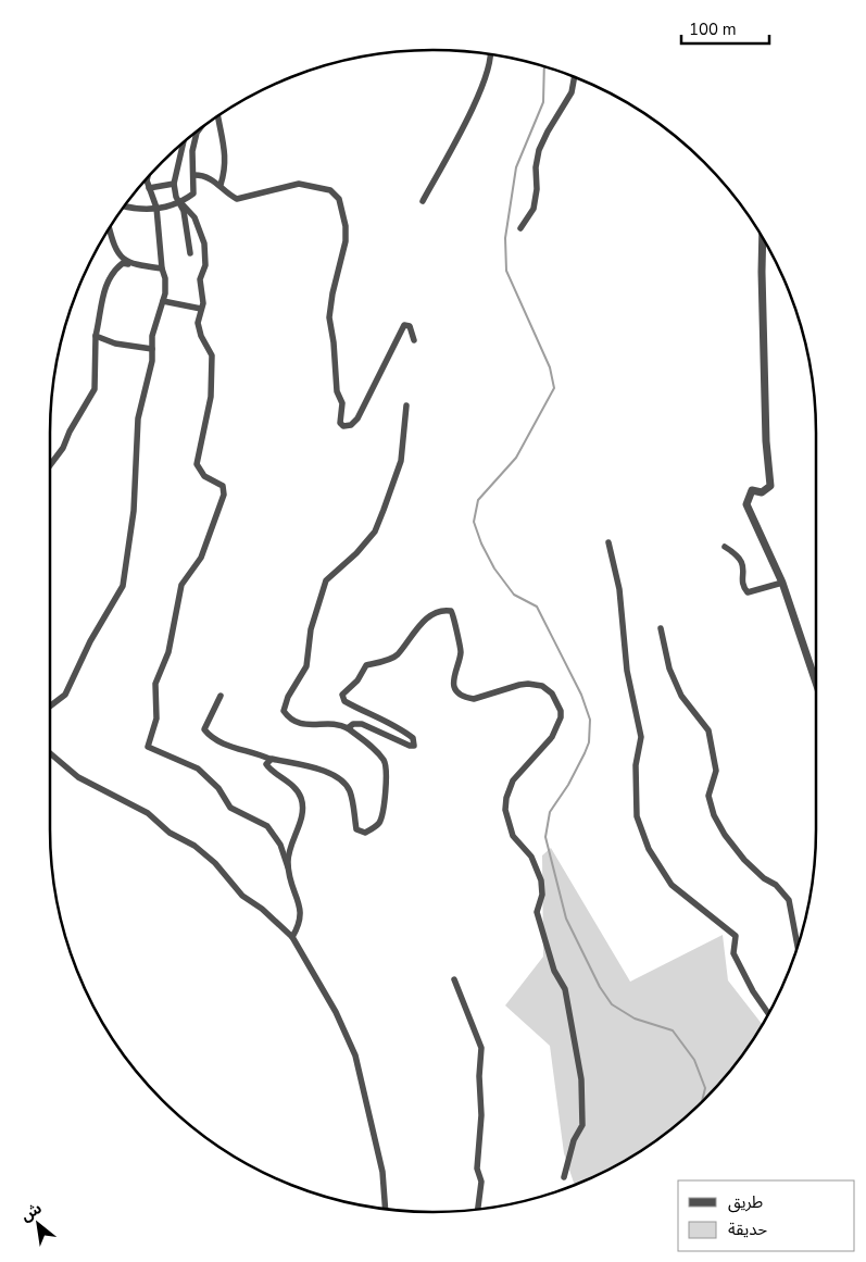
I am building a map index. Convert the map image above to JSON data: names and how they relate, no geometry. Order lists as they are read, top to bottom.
{
  "legend": ["طريق", "حديقة"],
  "scale_bar": "100 m",
  "north": "top left"
}
